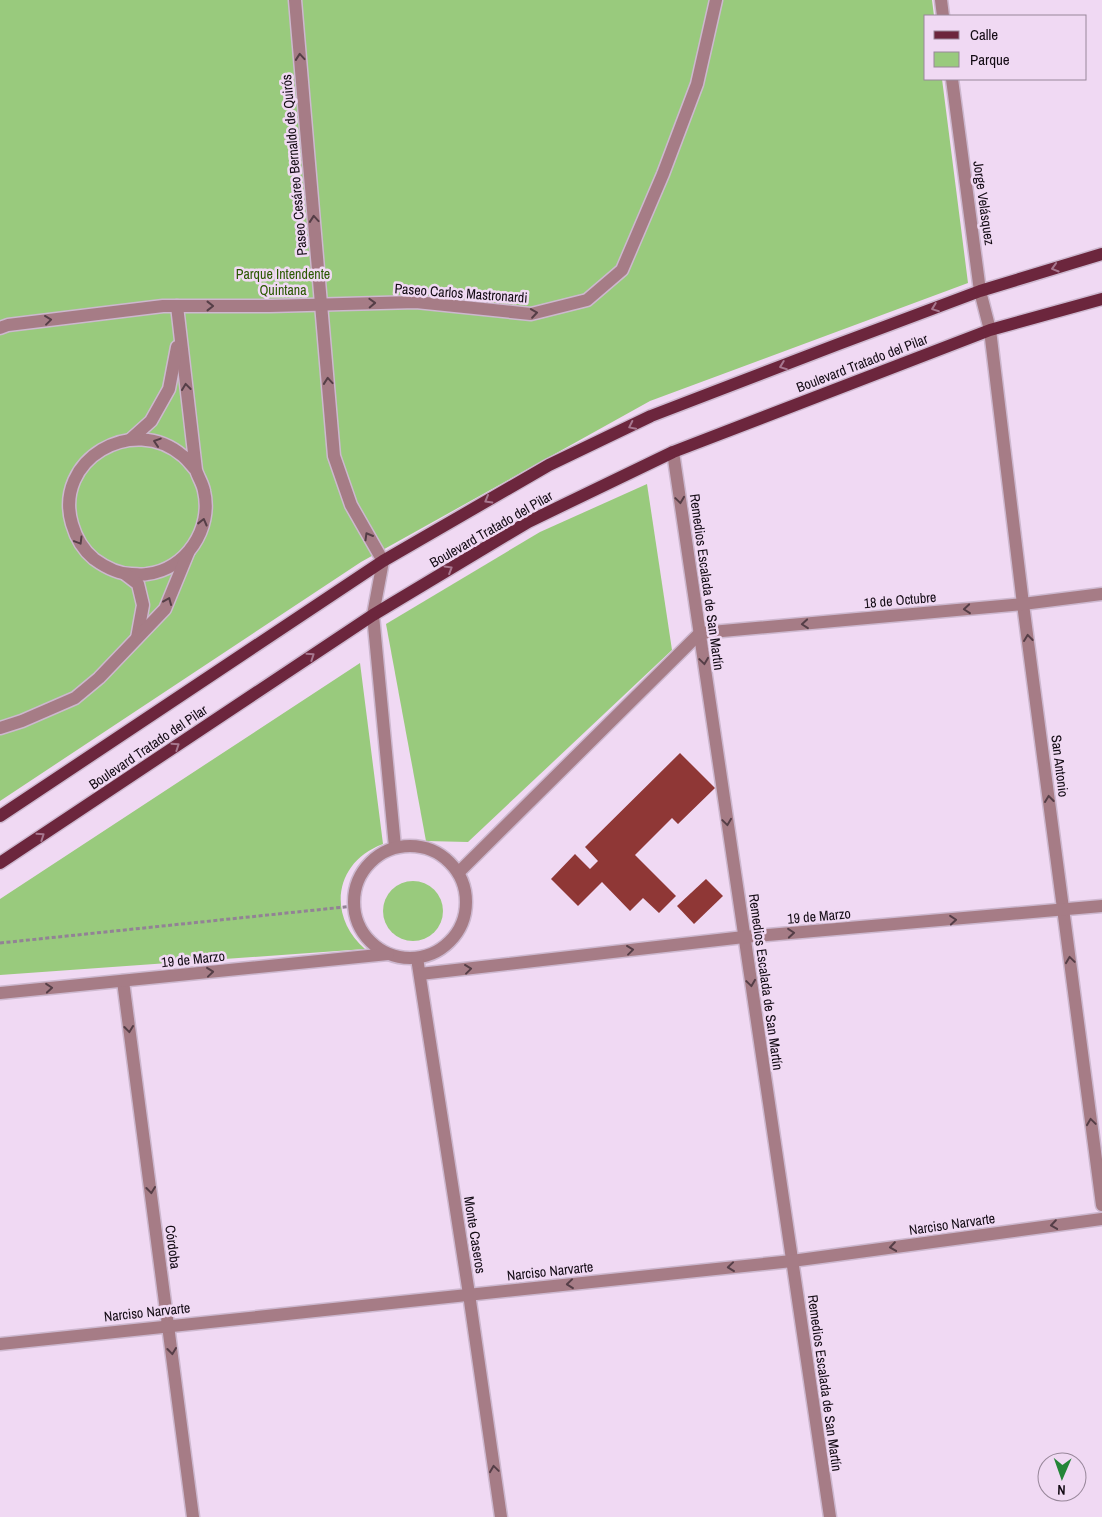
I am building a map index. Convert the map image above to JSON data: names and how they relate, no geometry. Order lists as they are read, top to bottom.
{
  "streets": {
    "main road": ["Boulevard Tratado del Pilar"],
    "street": [
      "Paseo Cesáreo Bernaldo de Quirós",
      "Jorge Velásquez",
      "Paseo Carlos Mastronardi",
      "Remedios Escalada de San Martín",
      "18 de Octubre",
      "San Antonio",
      "19 de Marzo",
      "Narciso Narvarte",
      "Monte Caseros",
      "Córdoba"
    ]
  },
  "crossings": [
    ["Paseo Cesáreo Bernaldo de Quirós", "Paseo Carlos Mastronardi"],
    ["Paseo Cesáreo Bernaldo de Quirós", "Boulevard Tratado del Pilar"],
    ["Jorge Velásquez", "Boulevard Tratado del Pilar"],
    ["Jorge Velásquez", "San Antonio"],
    ["Boulevard Tratado del Pilar", "Remedios Escalada de San Martín"],
    ["Boulevard Tratado del Pilar", "San Antonio"],
    ["Remedios Escalada de San Martín", "18 de Octubre"],
    ["Remedios Escalada de San Martín", "19 de Marzo"],
    ["Remedios Escalada de San Martín", "Narciso Narvarte"],
    ["18 de Octubre", "San Antonio"],
    ["San Antonio", "19 de Marzo"],
    ["19 de Marzo", "Monte Caseros"],
    ["19 de Marzo", "Córdoba"],
    ["Narciso Narvarte", "Monte Caseros"],
    ["Narciso Narvarte", "Córdoba"]
  ],
  "one_way": [
    "Paseo Cesáreo Bernaldo de Quirós",
    "Paseo Carlos Mastronardi",
    "Remedios Escalada de San Martín",
    "18 de Octubre",
    "San Antonio",
    "19 de Marzo",
    "Narciso Narvarte",
    "Monte Caseros",
    "Córdoba"
  ],
  "parks": ["Parque Intendente Quintana"],
  "legend": ["Calle", "Parque"],
  "north": "bottom"
}
